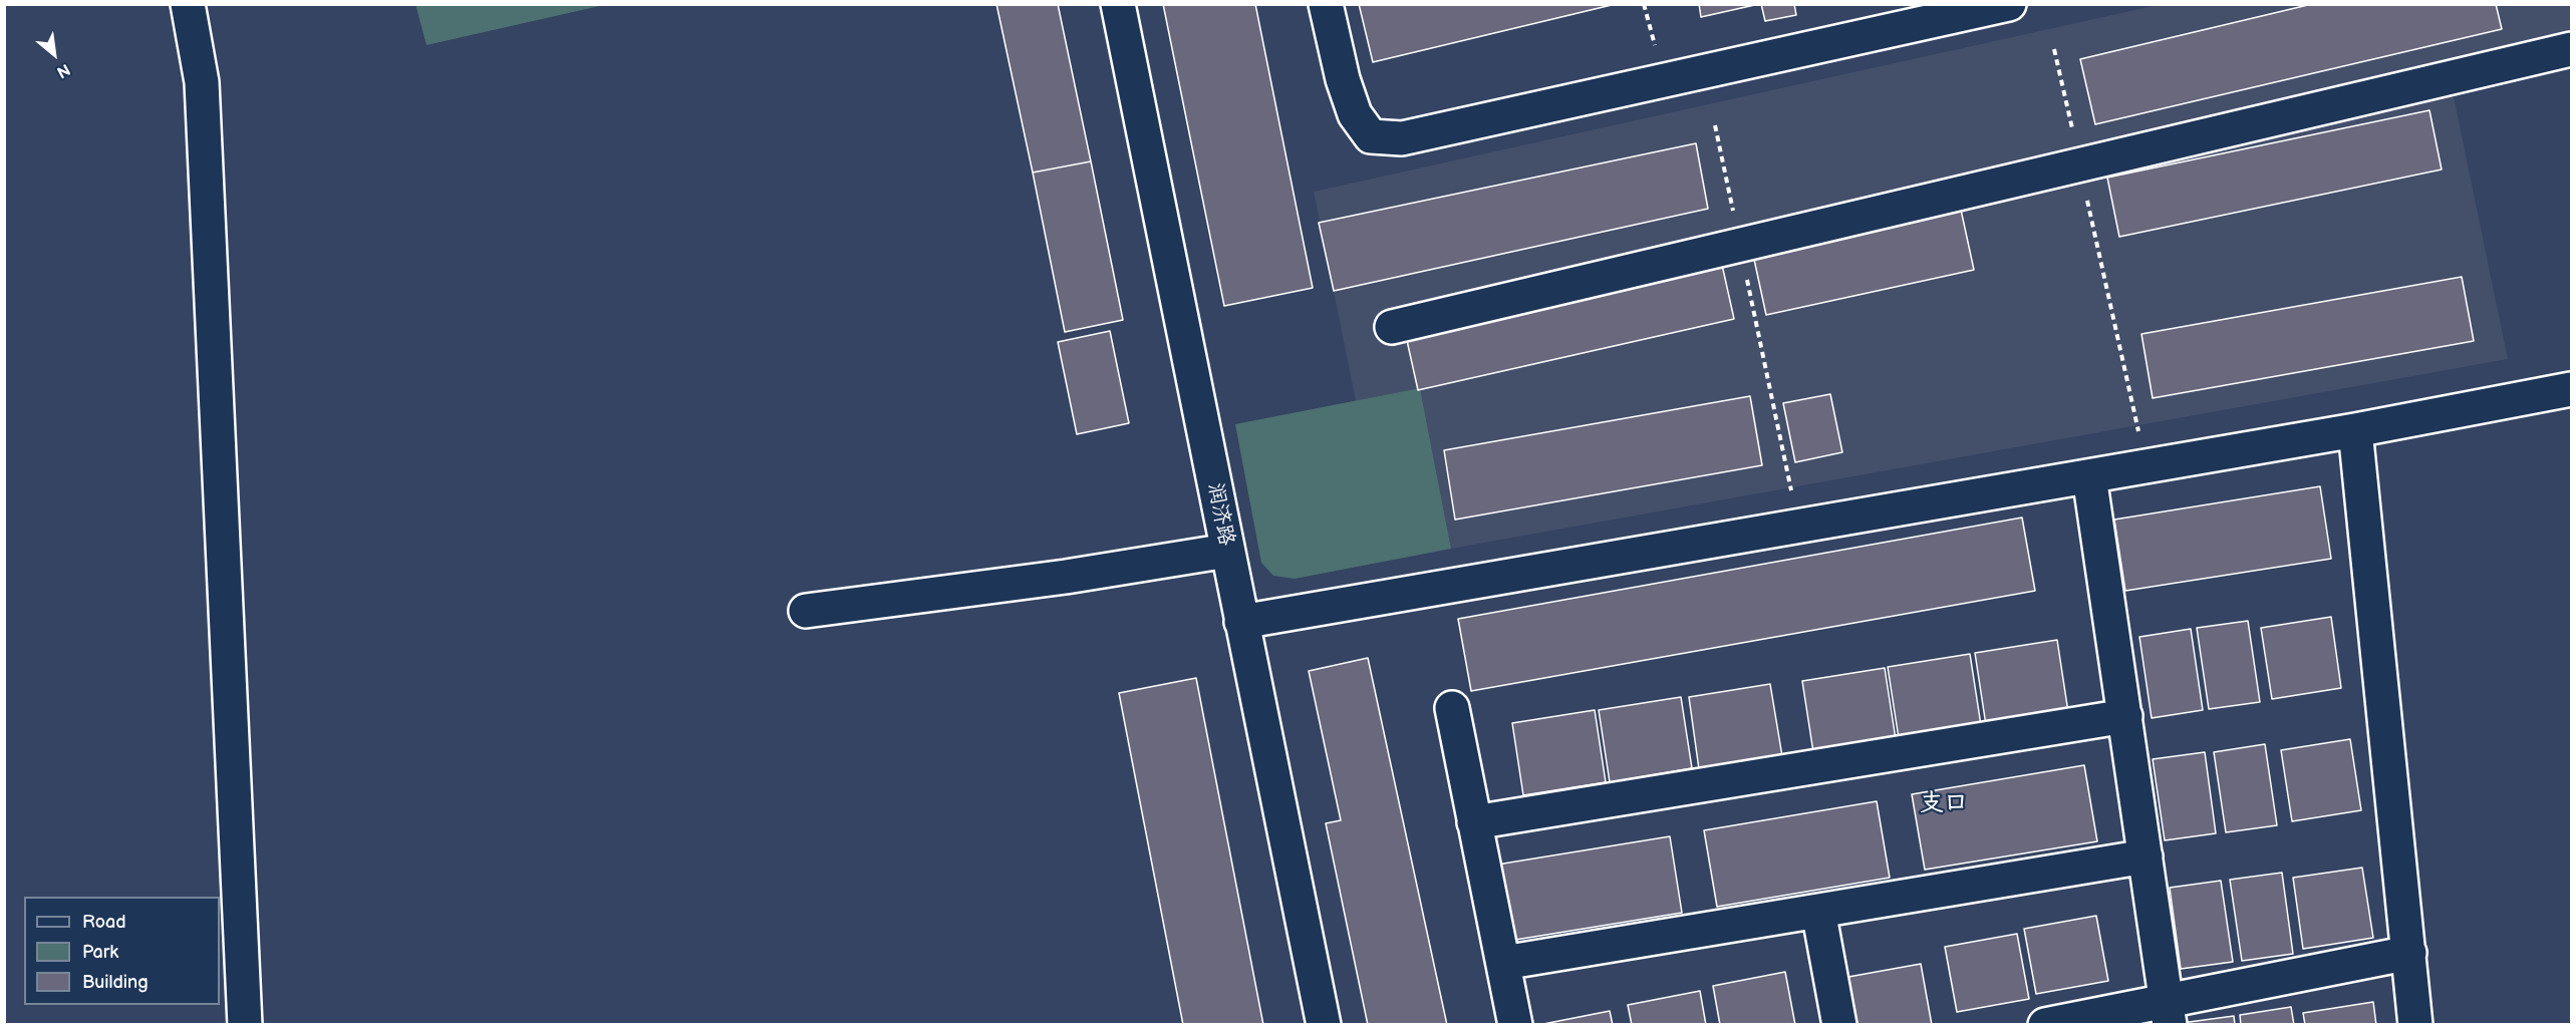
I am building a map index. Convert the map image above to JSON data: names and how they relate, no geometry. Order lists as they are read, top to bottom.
{
  "streets": {
    "street": ["润济路"]
  },
  "districts": ["支口"],
  "legend": ["Road", "Park", "Building"],
  "north": "bottom right"
}
